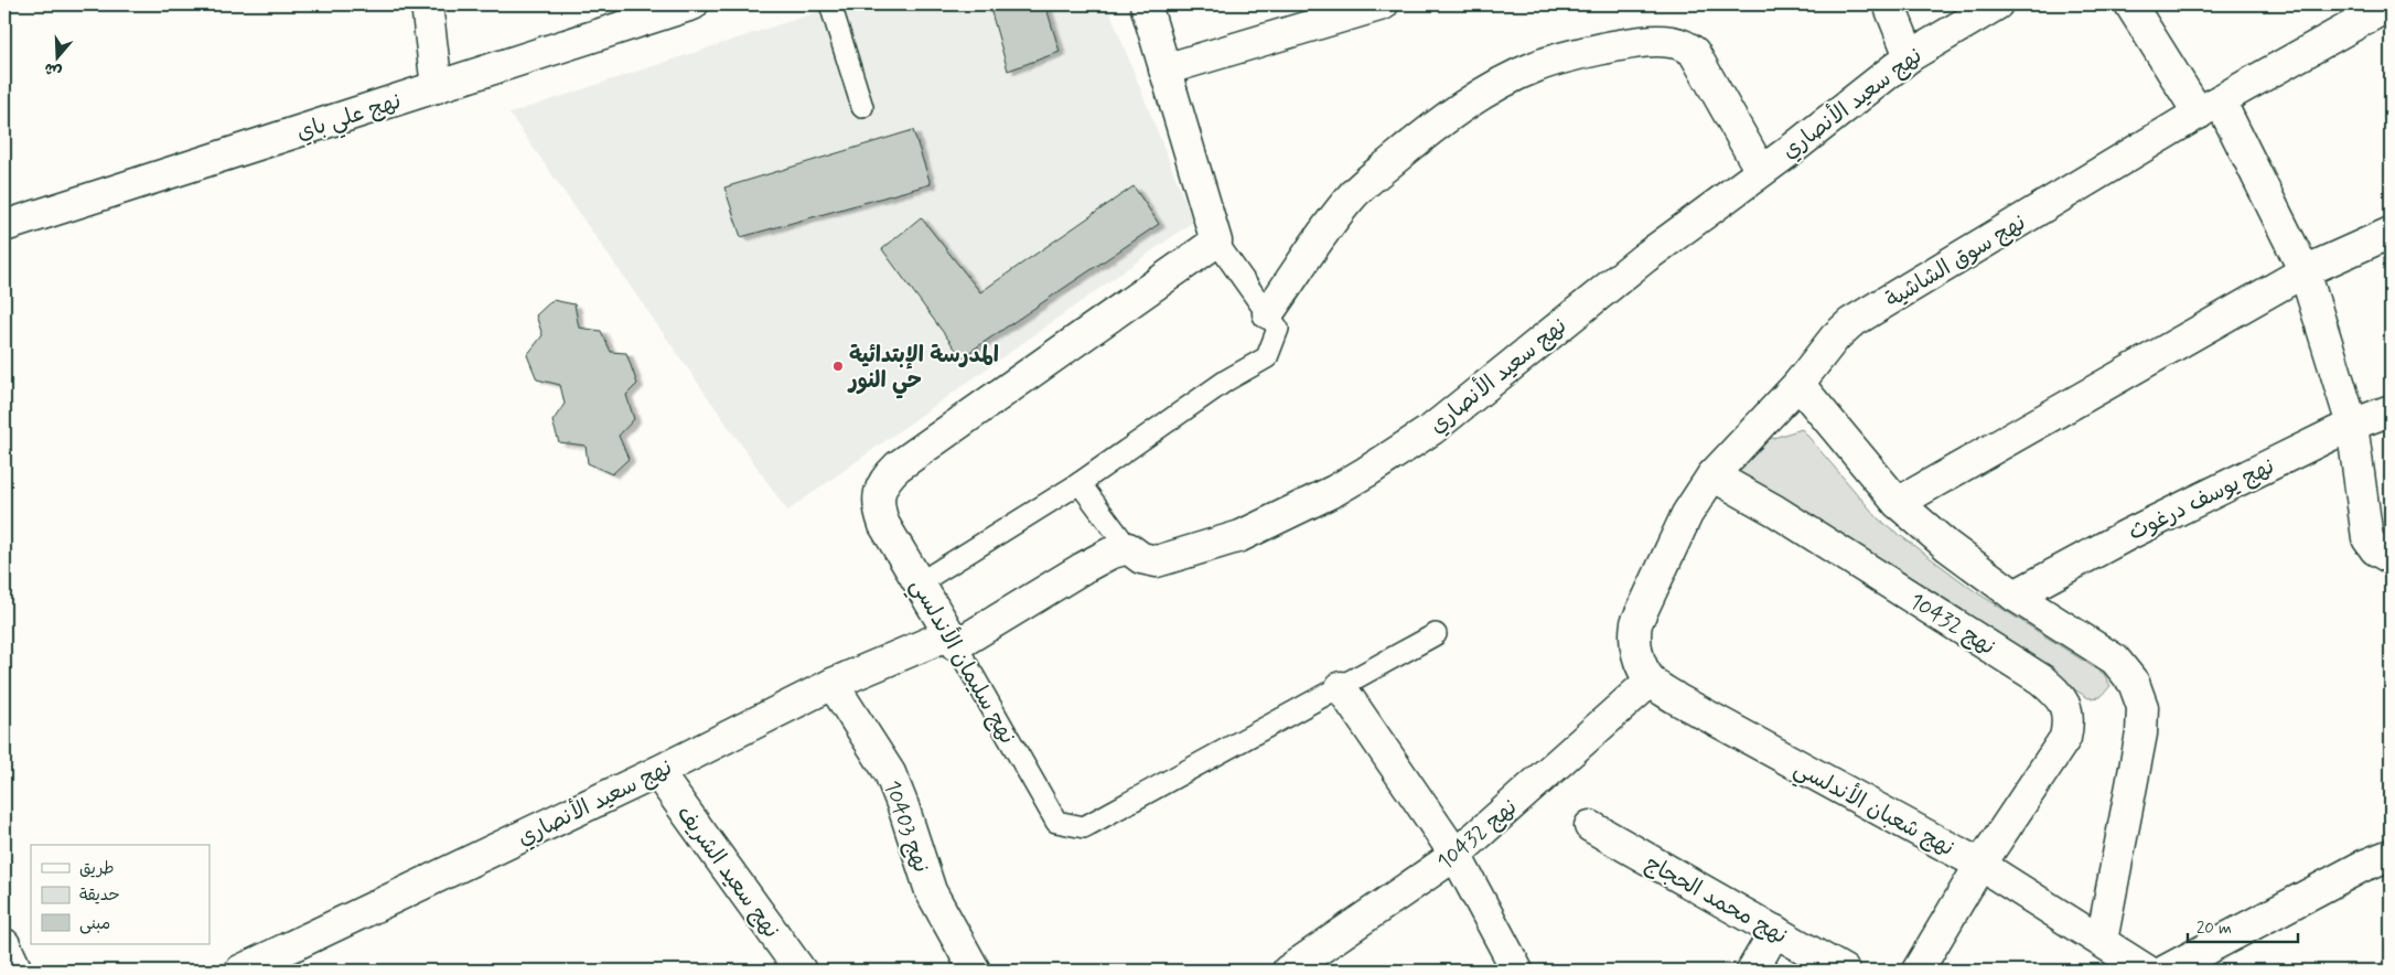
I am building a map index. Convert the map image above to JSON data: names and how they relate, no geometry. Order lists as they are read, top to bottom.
{
  "streets": {
    "street": [
      "نهج سعيد الأنصاري",
      "نهج علي باي",
      "نهج سوق الشاشية",
      "نهج يوسف درغوث",
      "نهج 10432",
      "نهج سليمان الأندلسي",
      "نهج شعبان الأندلسي",
      "نهج 10403",
      "نهج سعيد الشريف",
      "نهج محمد الحجاج"
    ]
  },
  "crossings": [
    ["نهج سعيد الأنصاري", "نهج سليمان الأندلسي"],
    ["نهج سعيد الأنصاري", "نهج 10403"],
    ["نهج سعيد الأنصاري", "نهج سعيد الشريف"],
    ["نهج سوق الشاشية", "نهج 10432"],
    ["نهج سوق الشاشية", "نهج شعبان الأندلسي"],
    ["نهج 10432", "نهج شعبان الأندلسي"]
  ],
  "places": ["المدرسة الإبتدائية حي النور"],
  "legend": ["طريق", "حديقة", "مبنى"],
  "scale_bar": "20 m",
  "north": "bottom"
}
